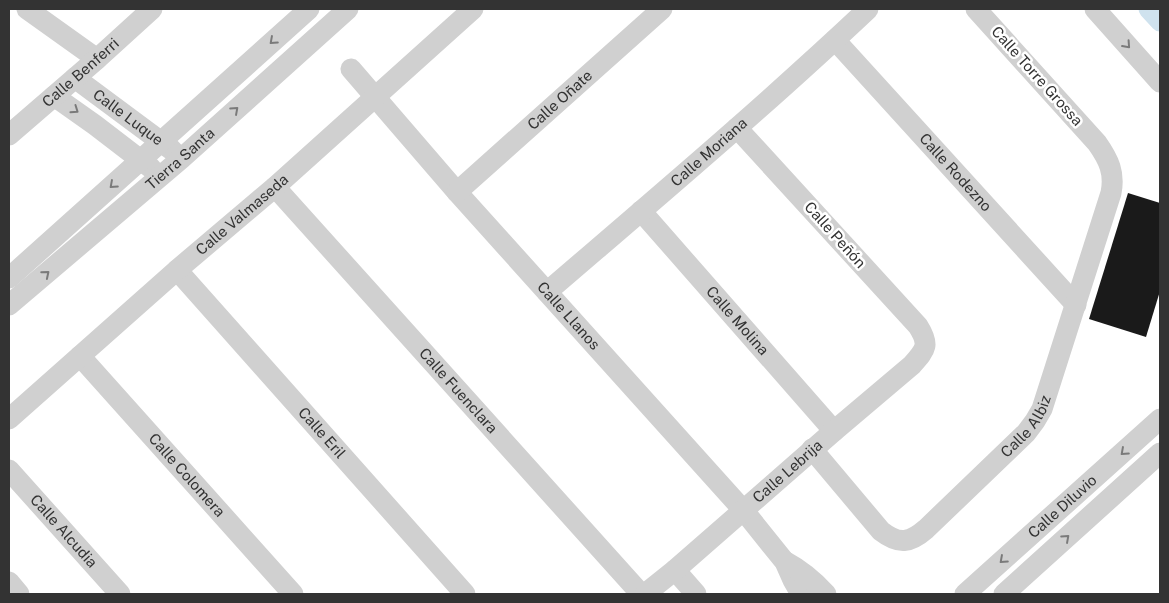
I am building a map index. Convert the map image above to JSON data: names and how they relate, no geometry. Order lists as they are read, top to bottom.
{
  "streets": {
    "street": [
      "Calle Benferri",
      "Calle Torre Grossa",
      "Calle Oñate",
      "Calle Luque",
      "Calle Moriana",
      "Tierra Santa",
      "Calle Rodezno",
      "Calle Valmaseda",
      "Calle Peñón",
      "Calle Llanos",
      "Calle Molina",
      "Calle Fuenclara",
      "Calle Albiz",
      "Calle Eril",
      "Calle Lebrija",
      "Calle Colomera",
      "Calle Diluvio",
      "Calle Alcudia"
    ]
  },
  "crossings": [
    ["Calle Benferri", "Calle Luque"],
    ["Calle Torre Grossa", "Calle Albiz"],
    ["Calle Oñate", "Calle Llanos"],
    ["Calle Luque", "Tierra Santa"],
    ["Calle Moriana", "Calle Rodezno"],
    ["Calle Moriana", "Calle Peñón"],
    ["Calle Moriana", "Calle Llanos"],
    ["Calle Moriana", "Calle Molina"],
    ["Calle Rodezno", "Calle Albiz"],
    ["Calle Valmaseda", "Calle Llanos"],
    ["Calle Valmaseda", "Calle Fuenclara"],
    ["Calle Valmaseda", "Calle Eril"],
    ["Calle Valmaseda", "Calle Colomera"],
    ["Calle Peñón", "Calle Lebrija"],
    ["Calle Llanos", "Calle Lebrija"],
    ["Calle Molina", "Calle Lebrija"],
    ["Calle Albiz", "Calle Lebrija"]
  ]
}
